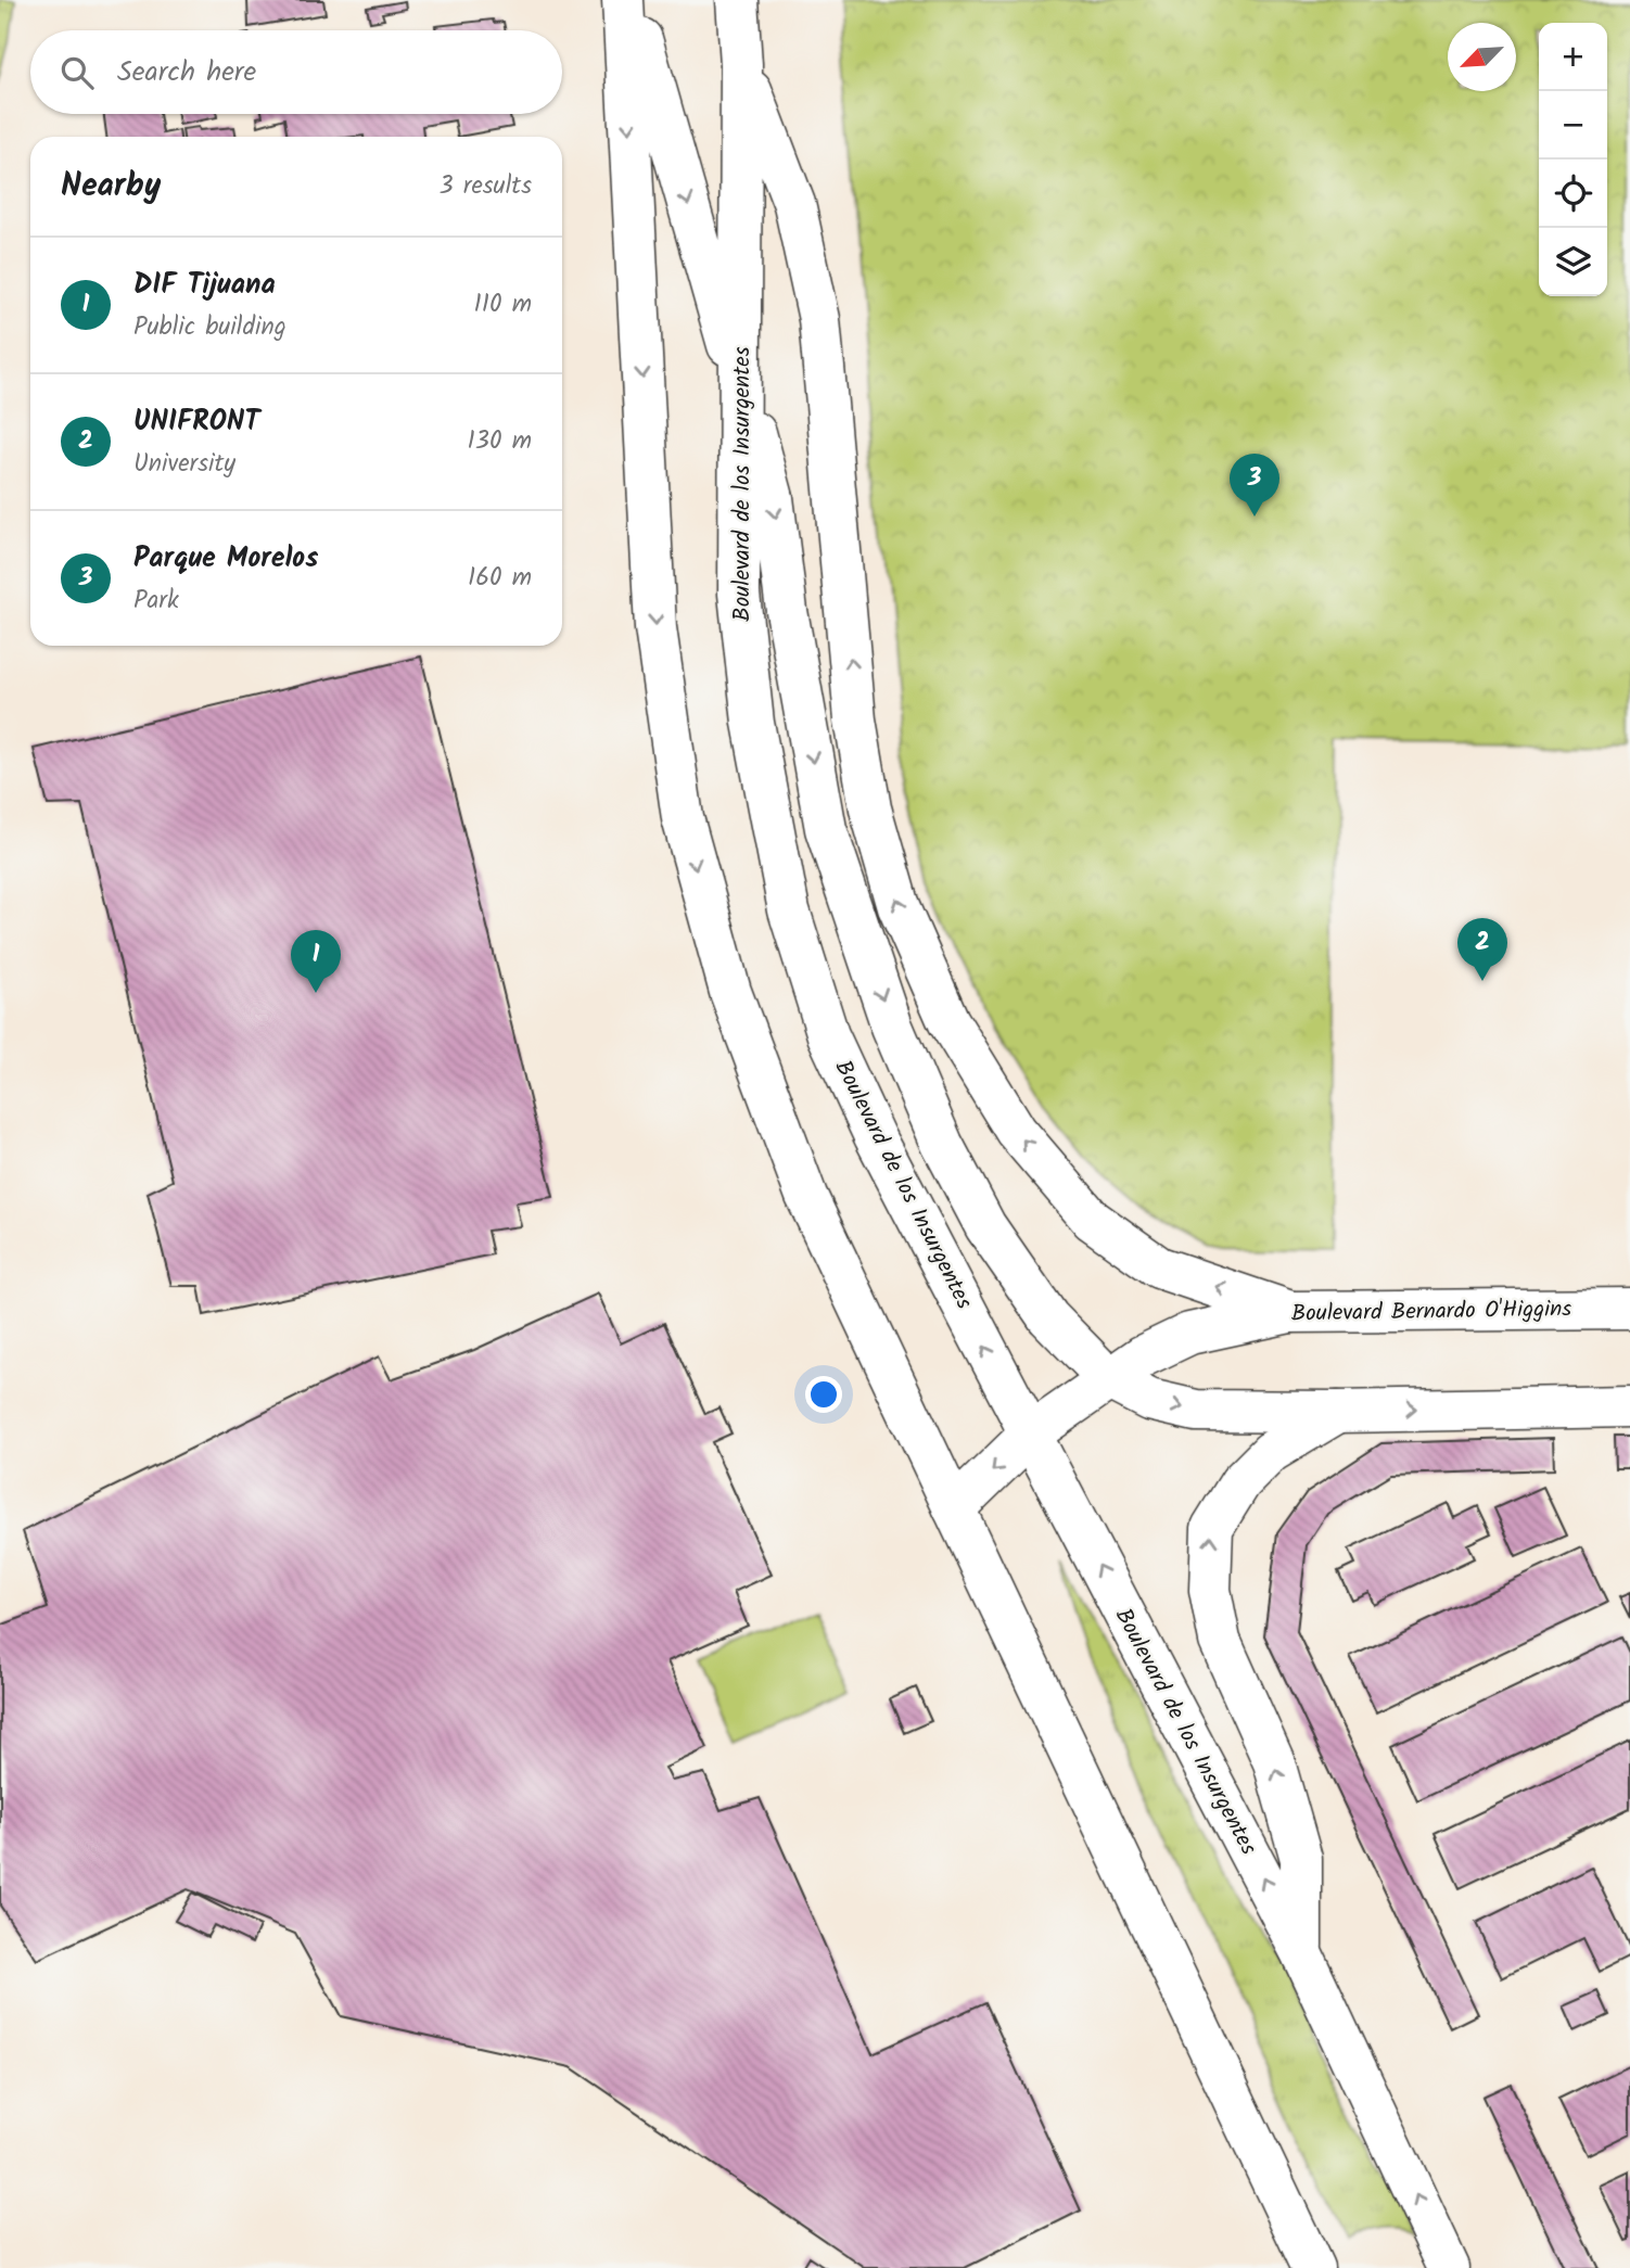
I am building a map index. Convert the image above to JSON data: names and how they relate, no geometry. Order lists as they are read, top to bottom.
{
  "streets": {
    "main road": ["Boulevard de los Insurgentes", "Boulevard Bernardo O'Higgins"]
  },
  "crossings": [
    ["Boulevard de los Insurgentes", "Boulevard Bernardo O'Higgins"]
  ],
  "north": "bottom left",
  "page": {
    "map_buttons": ["+", "−"],
    "search": "Search here",
    "heading": ["Nearby", "3 results"],
    "list": [
      {
        "mark": "1",
        "name": "DIF Tijuana",
        "note": "Public building",
        "value": "110 m"
      },
      {
        "mark": "2",
        "name": "UNIFRONT",
        "note": "University",
        "value": "130 m"
      },
      {
        "mark": "3",
        "name": "Parque Morelos",
        "note": "Park",
        "value": "160 m"
      }
    ],
    "pins": ["3", "2", "1"]
  }
}
